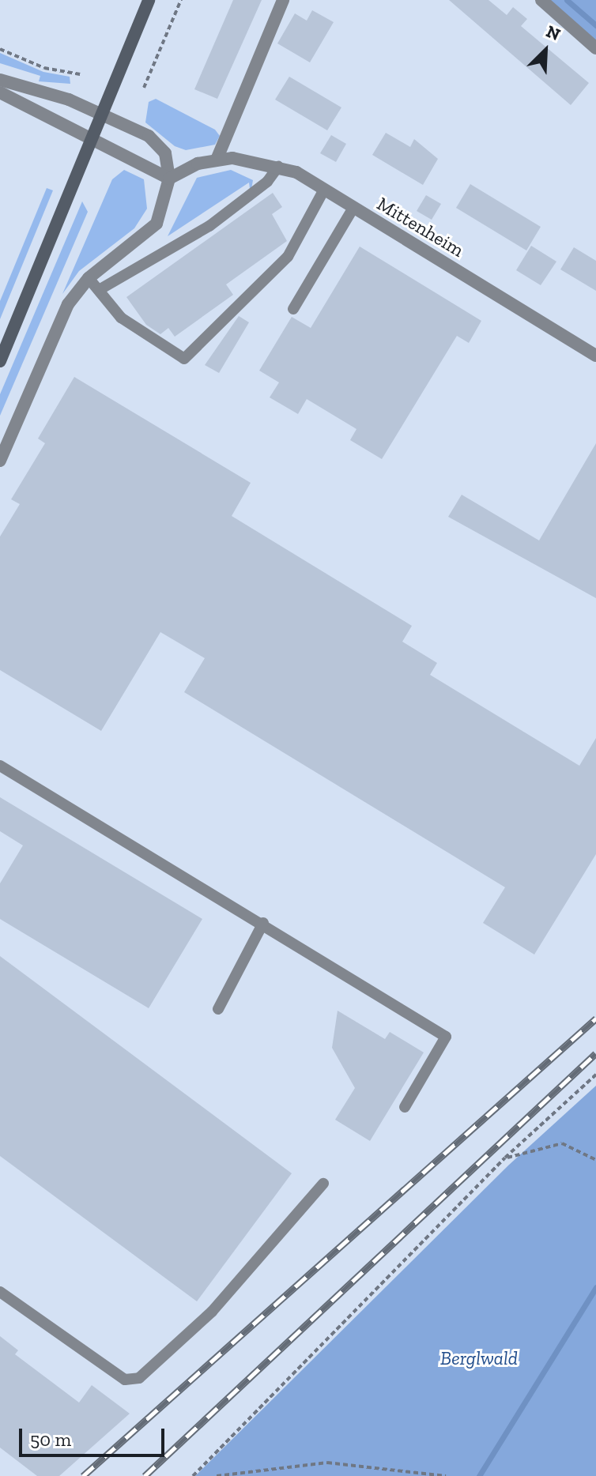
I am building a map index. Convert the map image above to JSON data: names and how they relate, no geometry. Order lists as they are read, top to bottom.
{
  "streets": {
    "street": ["Mittenheim"]
  },
  "parks": ["Berglwald"],
  "scale_bar": "50 m",
  "north": "top right"
}
